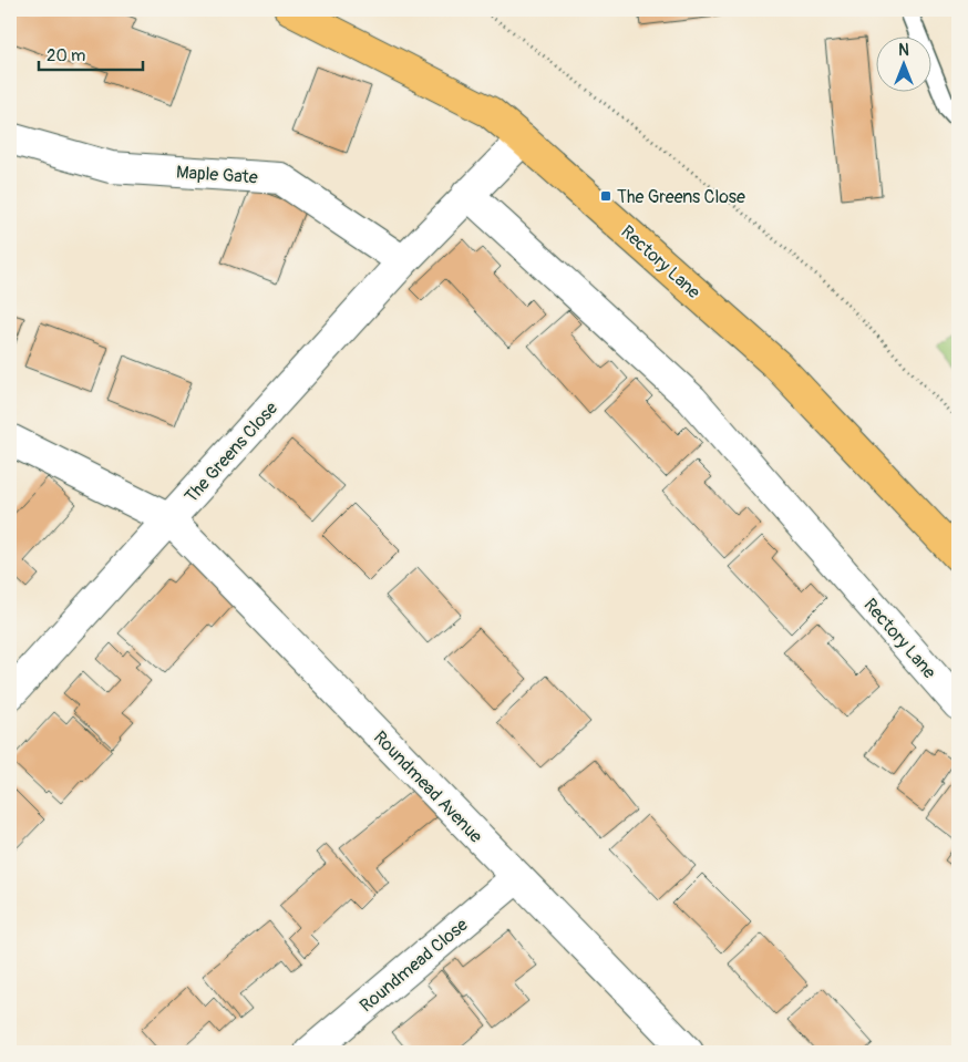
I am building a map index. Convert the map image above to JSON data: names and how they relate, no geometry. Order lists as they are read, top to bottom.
{
  "streets": {
    "main road": ["Rectory Lane"],
    "street": [
      "Maple Gate",
      "The Greens Close",
      "Roundmead Avenue",
      "Roundmead Close"
    ]
  },
  "crossings": [
    ["Maple Gate", "The Greens Close"],
    ["Rectory Lane", "The Greens Close"],
    ["The Greens Close", "Roundmead Avenue"],
    ["Roundmead Avenue", "Roundmead Close"]
  ],
  "places": {
    "transit": ["The Greens Close"]
  },
  "scale_bar": "20 m",
  "north": "top"
}
